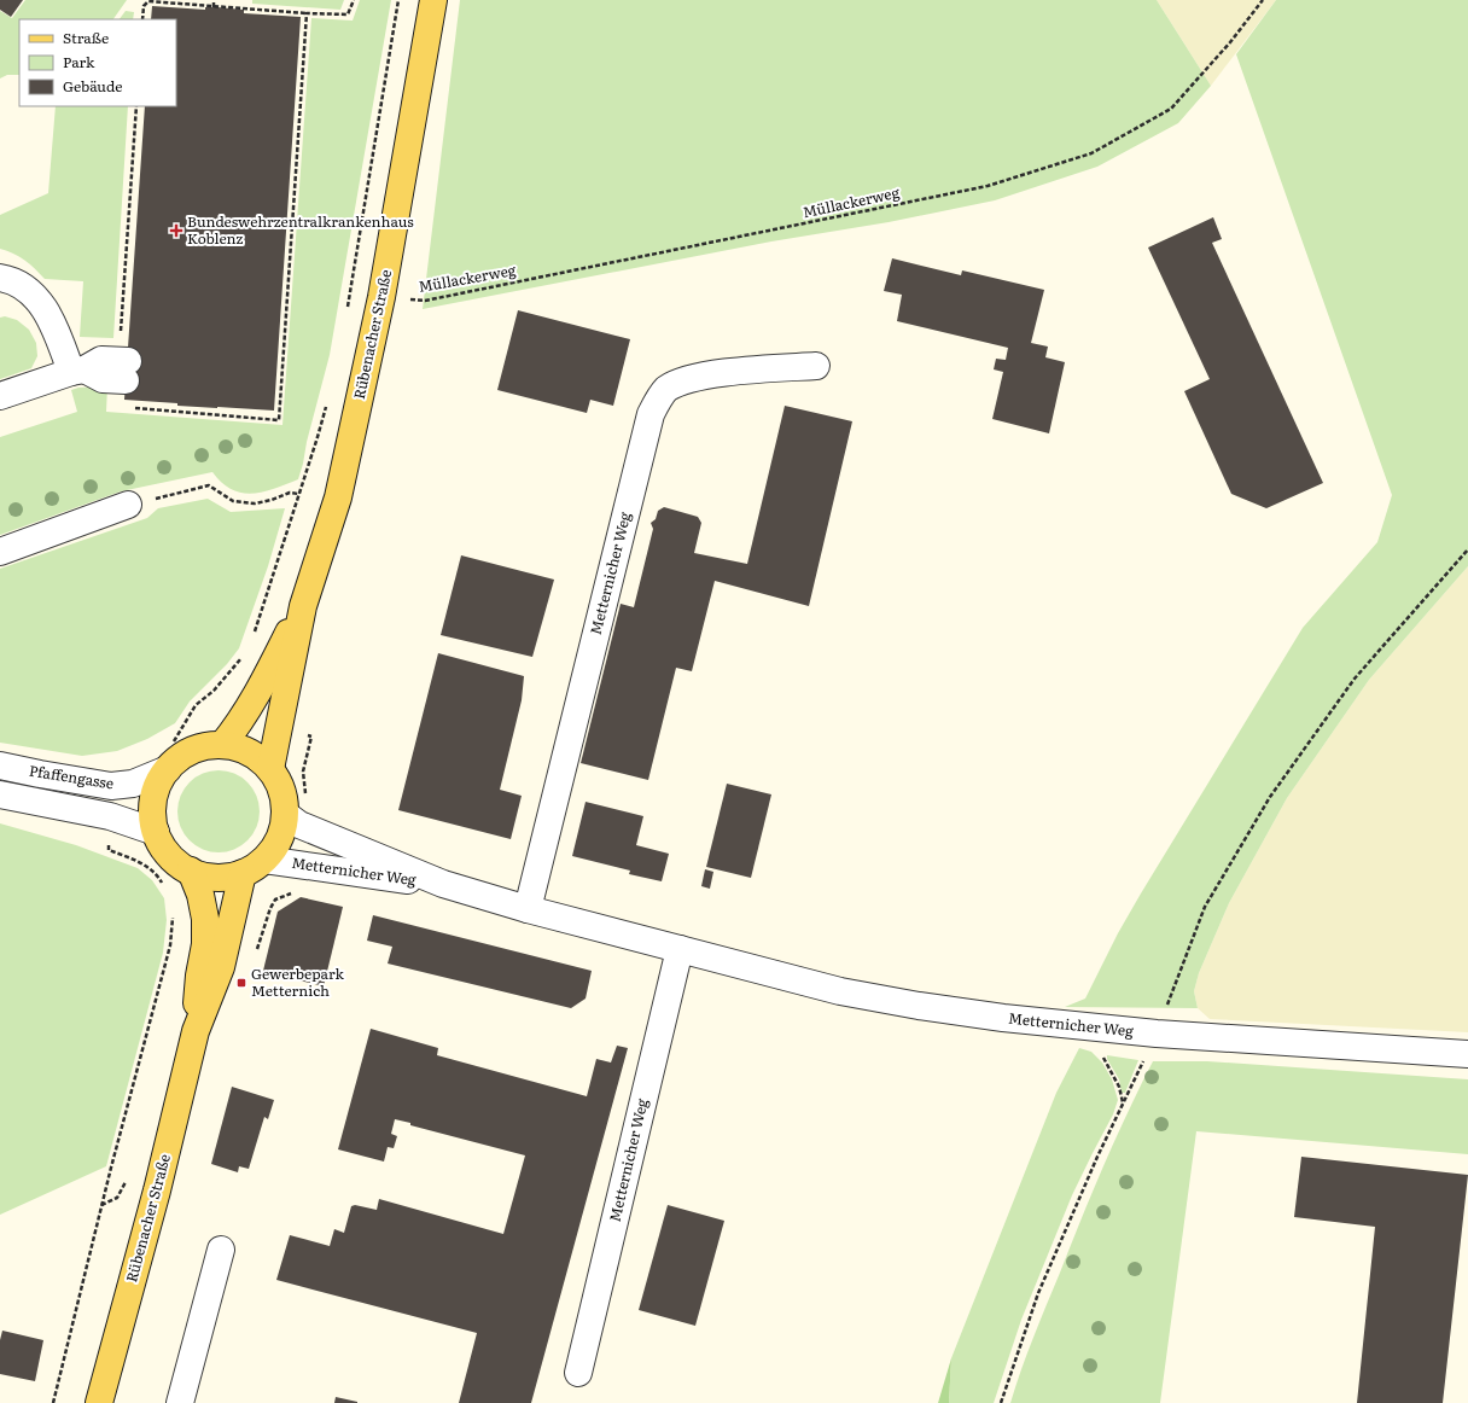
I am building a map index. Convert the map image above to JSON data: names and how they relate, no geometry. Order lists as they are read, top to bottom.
{
  "streets": {
    "main road": ["Rübenacher Straße"],
    "street": ["Metternicher Weg", "Pfaffengasse"],
    "path": ["Müllackerweg"]
  },
  "crossings": [
    ["Müllackerweg", "Rübenacher Straße"],
    ["Rübenacher Straße", "Metternicher Weg"],
    ["Rübenacher Straße", "Pfaffengasse"],
    ["Metternicher Weg", "Pfaffengasse"]
  ],
  "places": {
    "health": ["Bundeswehrzentralkrankenhaus Koblenz"],
    "transit": ["Gewerbepark Metternich"]
  },
  "legend": ["Straße", "Park", "Gebäude"]
}
